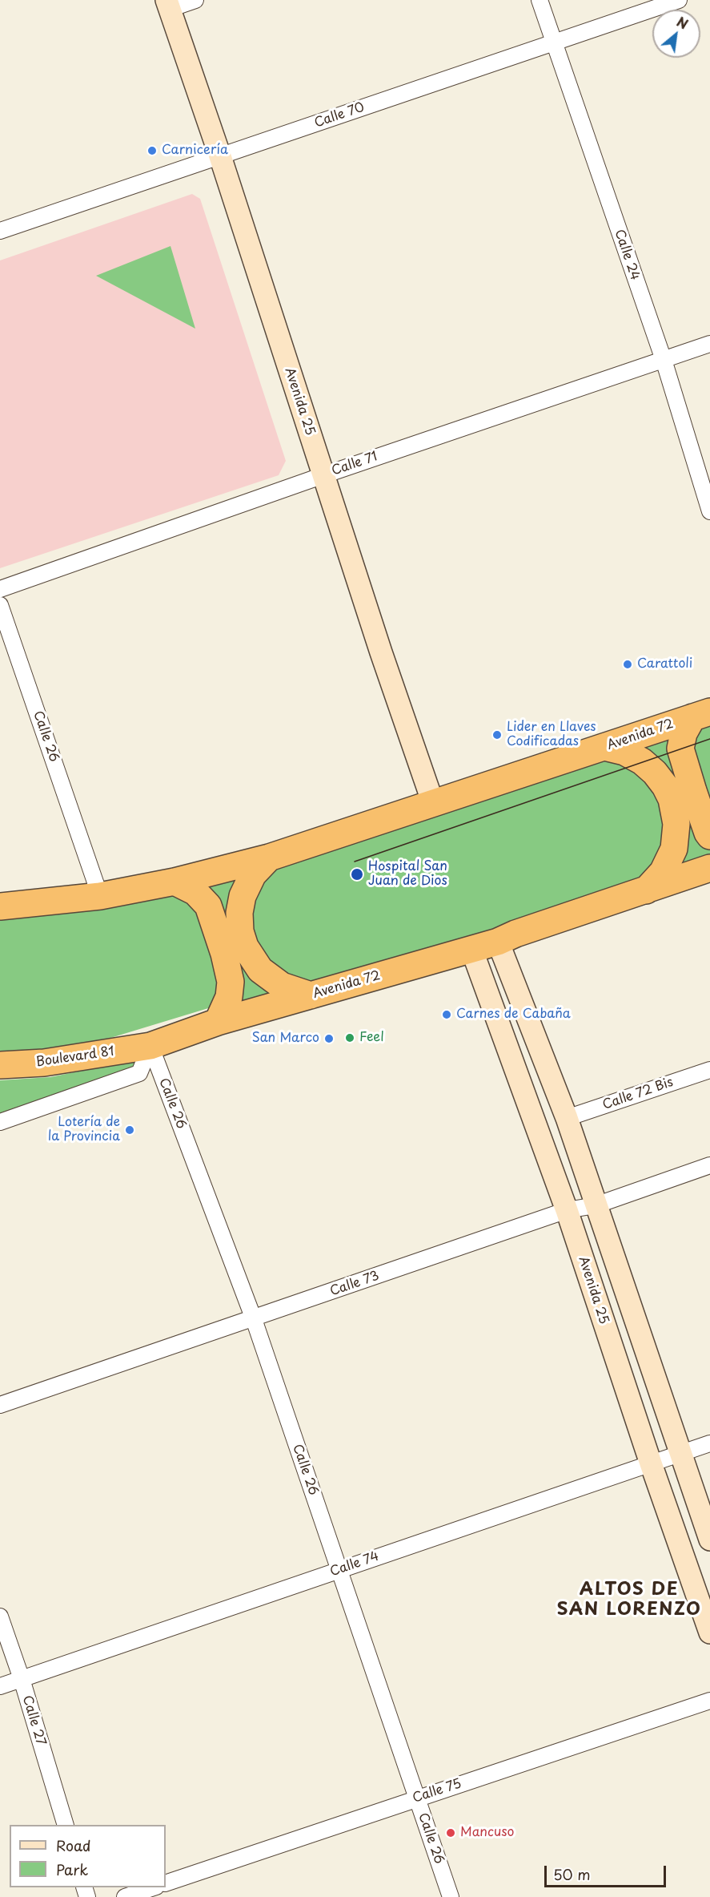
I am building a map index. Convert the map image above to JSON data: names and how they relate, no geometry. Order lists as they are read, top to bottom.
{
  "streets": {
    "highway": ["Avenida 72", "Boulevard 81"],
    "main road": ["Avenida 25"],
    "street": [
      "Calle 70",
      "Calle 24",
      "Calle 71",
      "Calle 26",
      "Calle 72 Bis",
      "Calle 73",
      "Calle 74",
      "Calle 27",
      "Calle 75"
    ]
  },
  "crossings": [
    ["Calle 70", "Calle 24"],
    ["Calle 70", "Avenida 25"],
    ["Calle 24", "Calle 71"],
    ["Avenida 25", "Calle 71"],
    ["Avenida 25", "Avenida 72"],
    ["Avenida 25", "Calle 73"],
    ["Avenida 25", "Calle 74"],
    ["Avenida 72", "Calle 26"],
    ["Avenida 72", "Boulevard 81"],
    ["Calle 26", "Boulevard 81"],
    ["Calle 26", "Calle 73"],
    ["Calle 26", "Calle 74"],
    ["Calle 26", "Calle 75"],
    ["Calle 74", "Calle 27"]
  ],
  "districts": ["ALTOS DE SAN LORENZO"],
  "places": [
    "Carnicería",
    "Carattoli",
    "Lider en Llaves Codificadas",
    "Hospital San Juan de Dios",
    "Carnes de Cabaña",
    "Feel",
    "San Marco",
    "Lotería de la Provincia",
    "Mancuso"
  ],
  "legend": ["Road", "Park"],
  "scale_bar": "50 m",
  "north": "top right"
}
